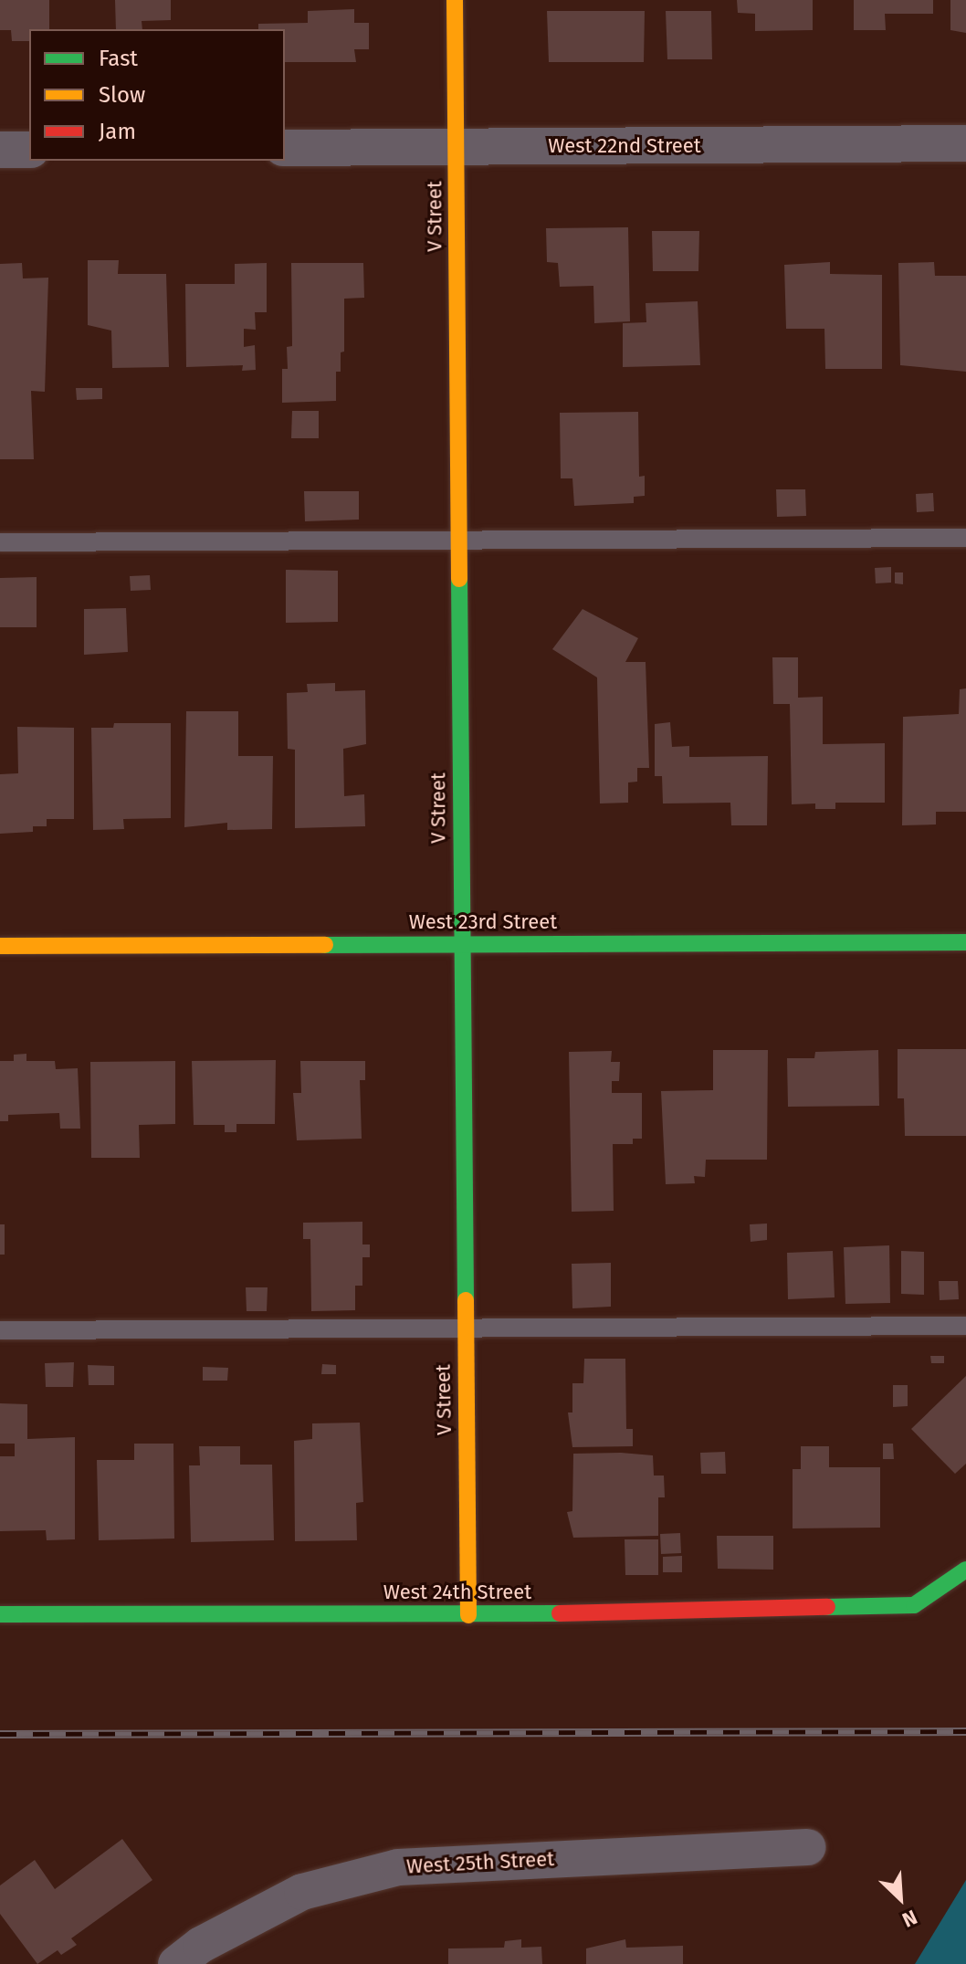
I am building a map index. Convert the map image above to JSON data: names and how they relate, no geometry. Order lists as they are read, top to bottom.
{
  "streets": {
    "street": [
      "West 22nd Street",
      "V Street",
      "West 23rd Street",
      "West 24th Street",
      "West 25th Street"
    ]
  },
  "crossings": [
    ["West 22nd Street", "V Street"],
    ["V Street", "West 23rd Street"],
    ["V Street", "West 24th Street"]
  ],
  "legend": ["Fast", "Slow", "Jam"],
  "north": "bottom right"
}
